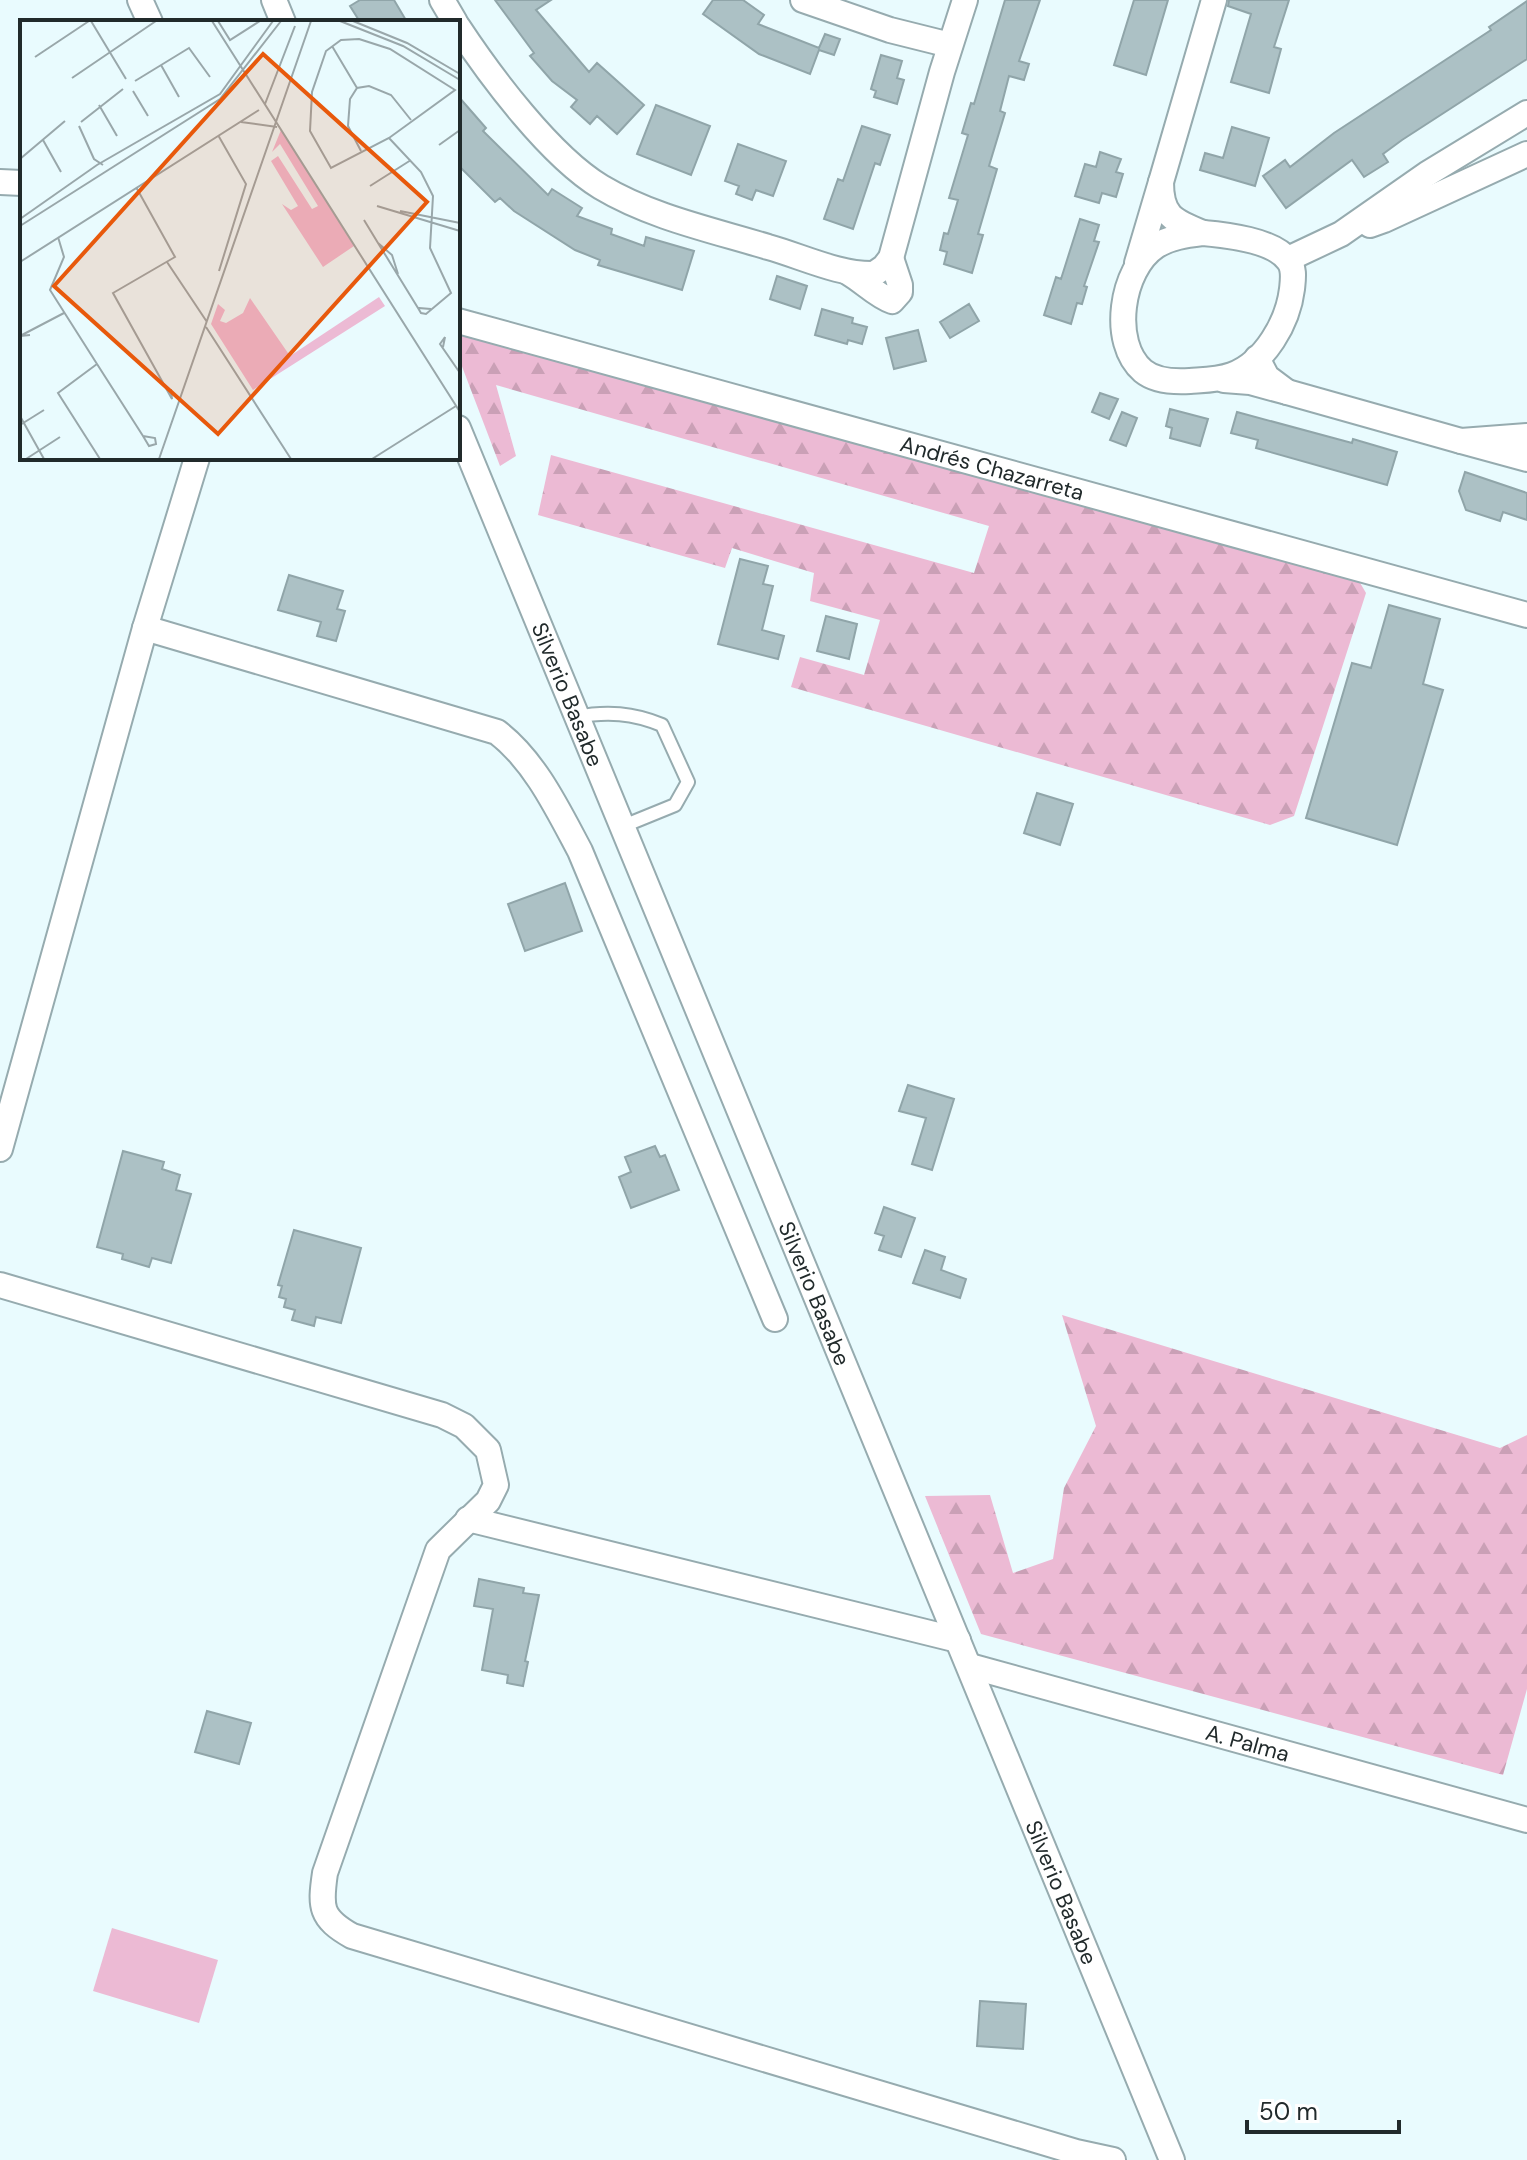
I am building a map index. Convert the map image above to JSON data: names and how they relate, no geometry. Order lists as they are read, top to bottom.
{
  "streets": {
    "street": ["Andrés Chazarreta", "Silverio Basabe", "A. Palma"]
  },
  "crossings": [
    ["Silverio Basabe", "A. Palma"]
  ],
  "scale_bar": "50 m"
}
